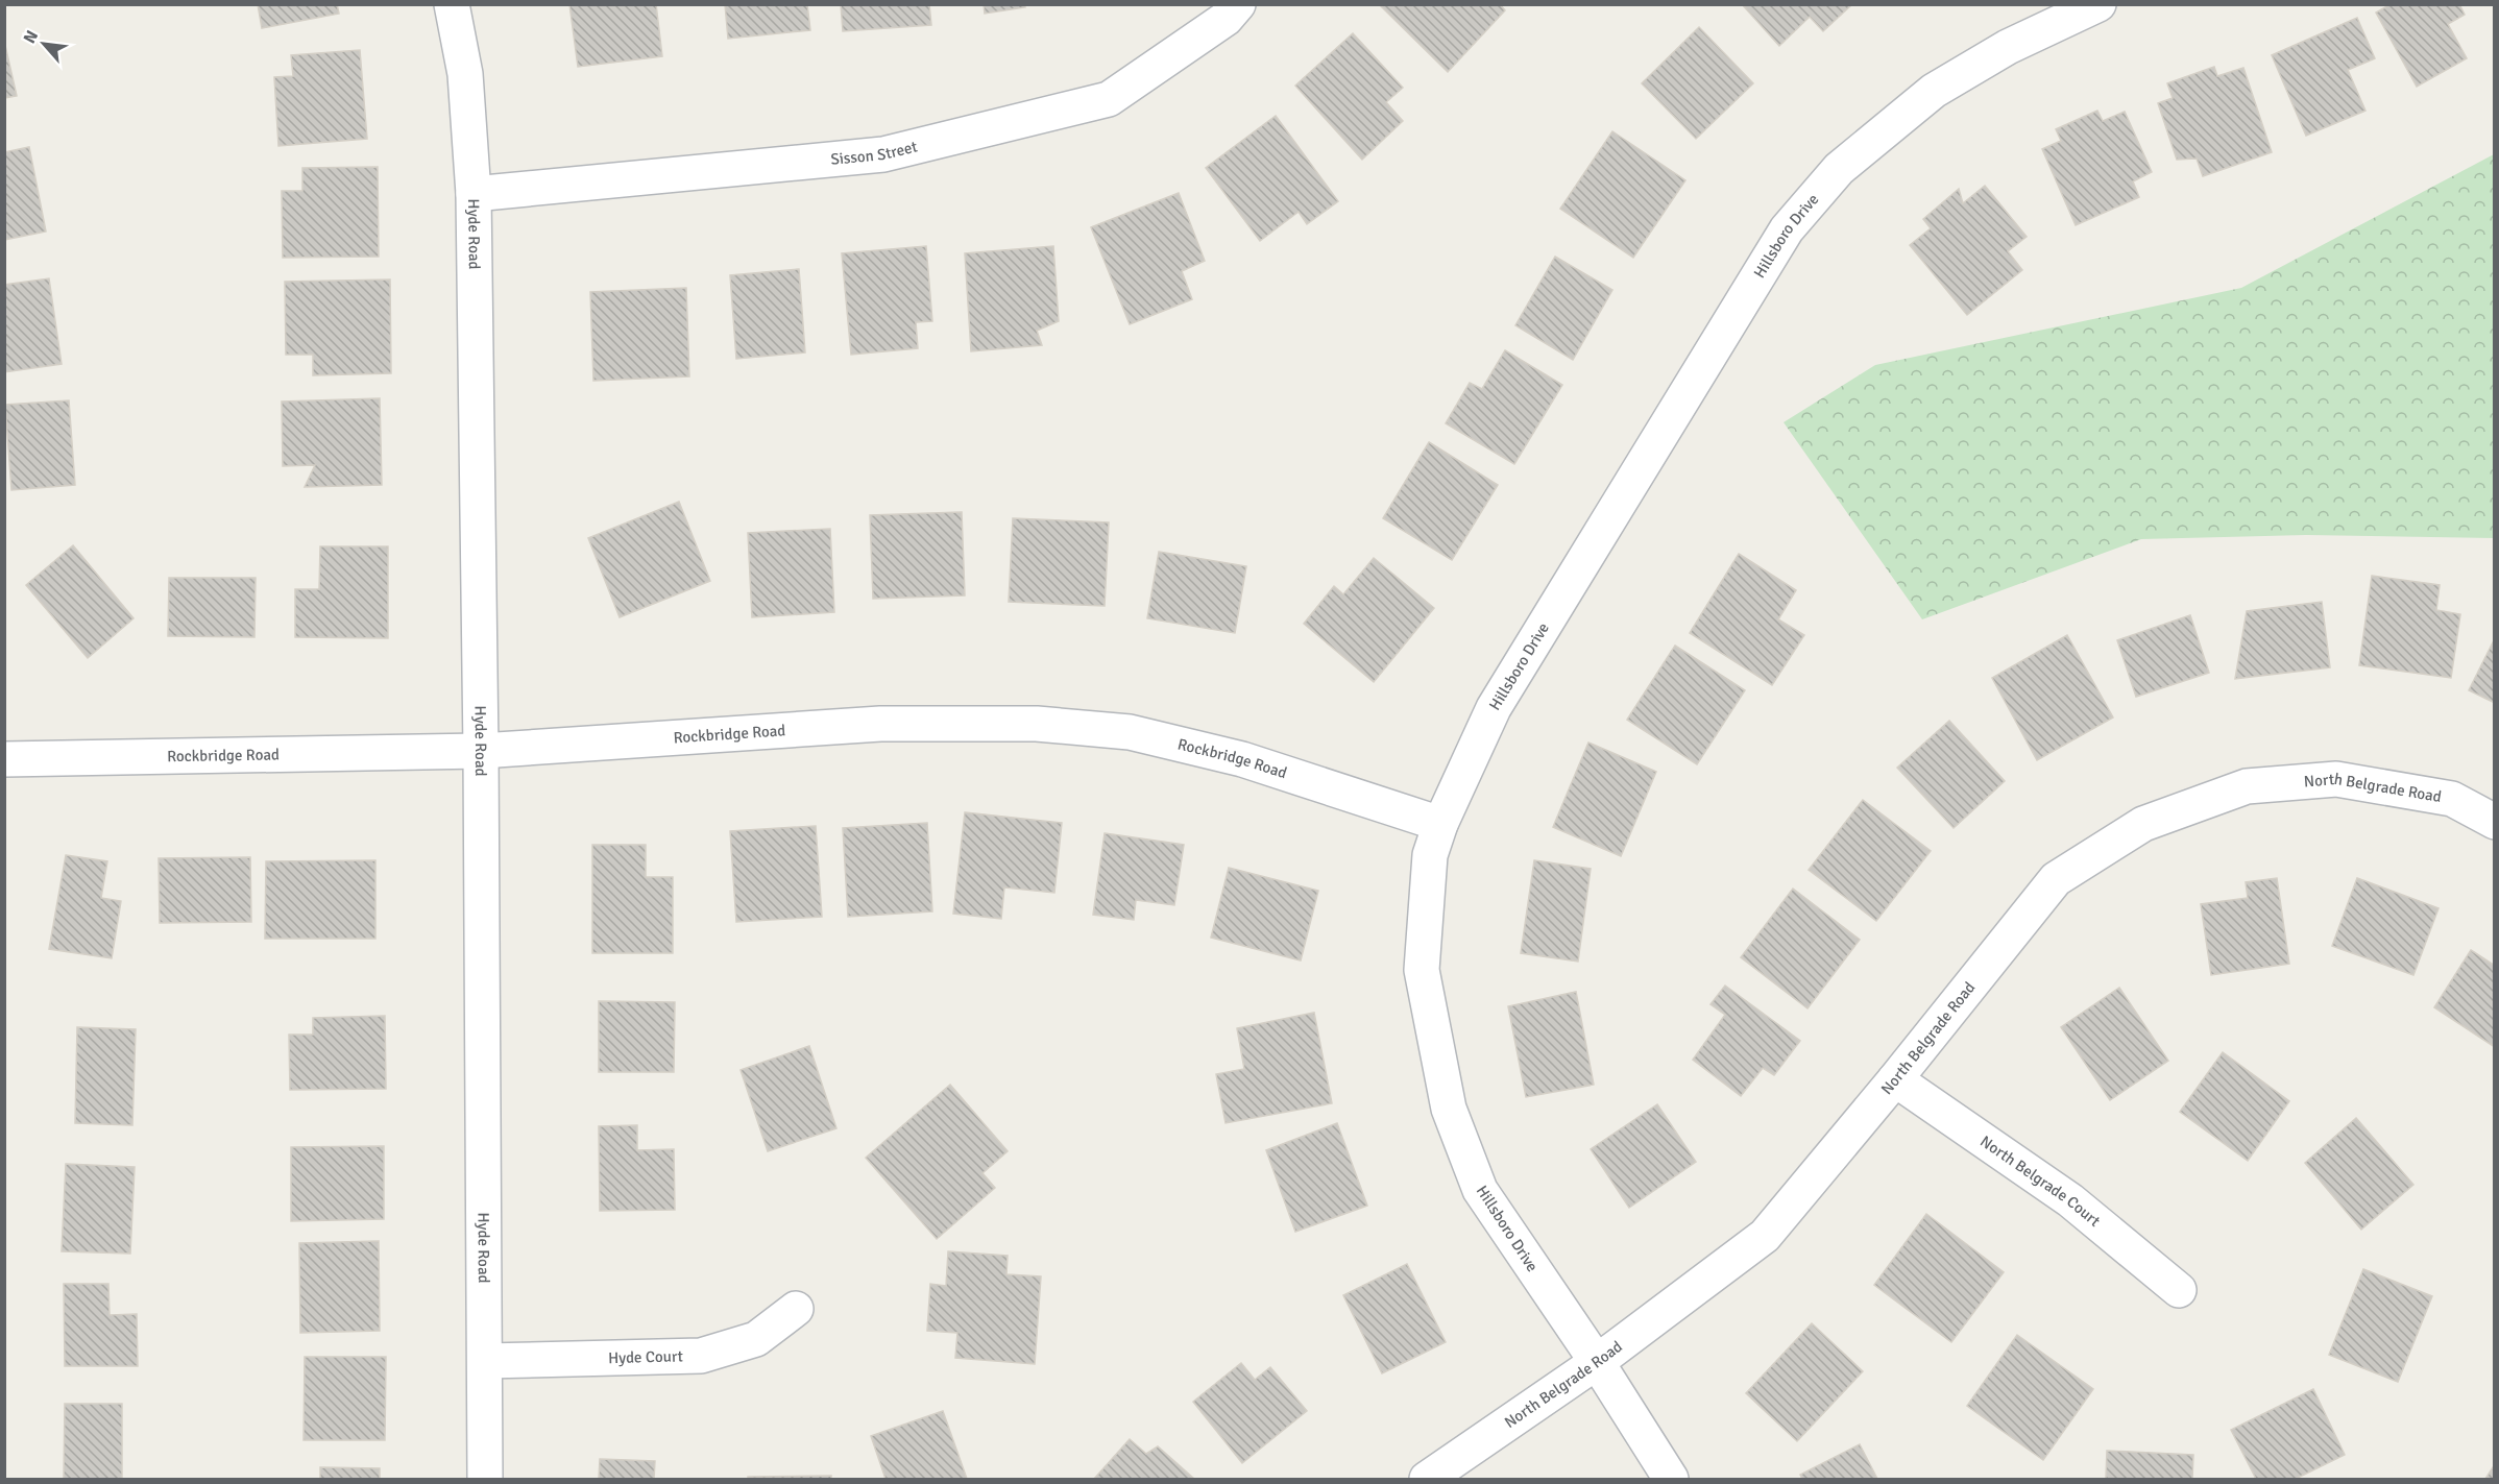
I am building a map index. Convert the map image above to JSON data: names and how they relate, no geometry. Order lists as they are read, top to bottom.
{
  "streets": {
    "street": [
      "Sisson Street",
      "Hyde Road",
      "Hillsboro Drive",
      "Rockbridge Road",
      "North Belgrade Road",
      "North Belgrade Court",
      "Hyde Court"
    ]
  },
  "crossings": [
    ["Sisson Street", "Hyde Road"],
    ["Hyde Road", "Rockbridge Road"],
    ["Hyde Road", "Hyde Court"],
    ["Hillsboro Drive", "Rockbridge Road"],
    ["Hillsboro Drive", "North Belgrade Road"],
    ["North Belgrade Road", "North Belgrade Court"]
  ],
  "north": "top left"
}
